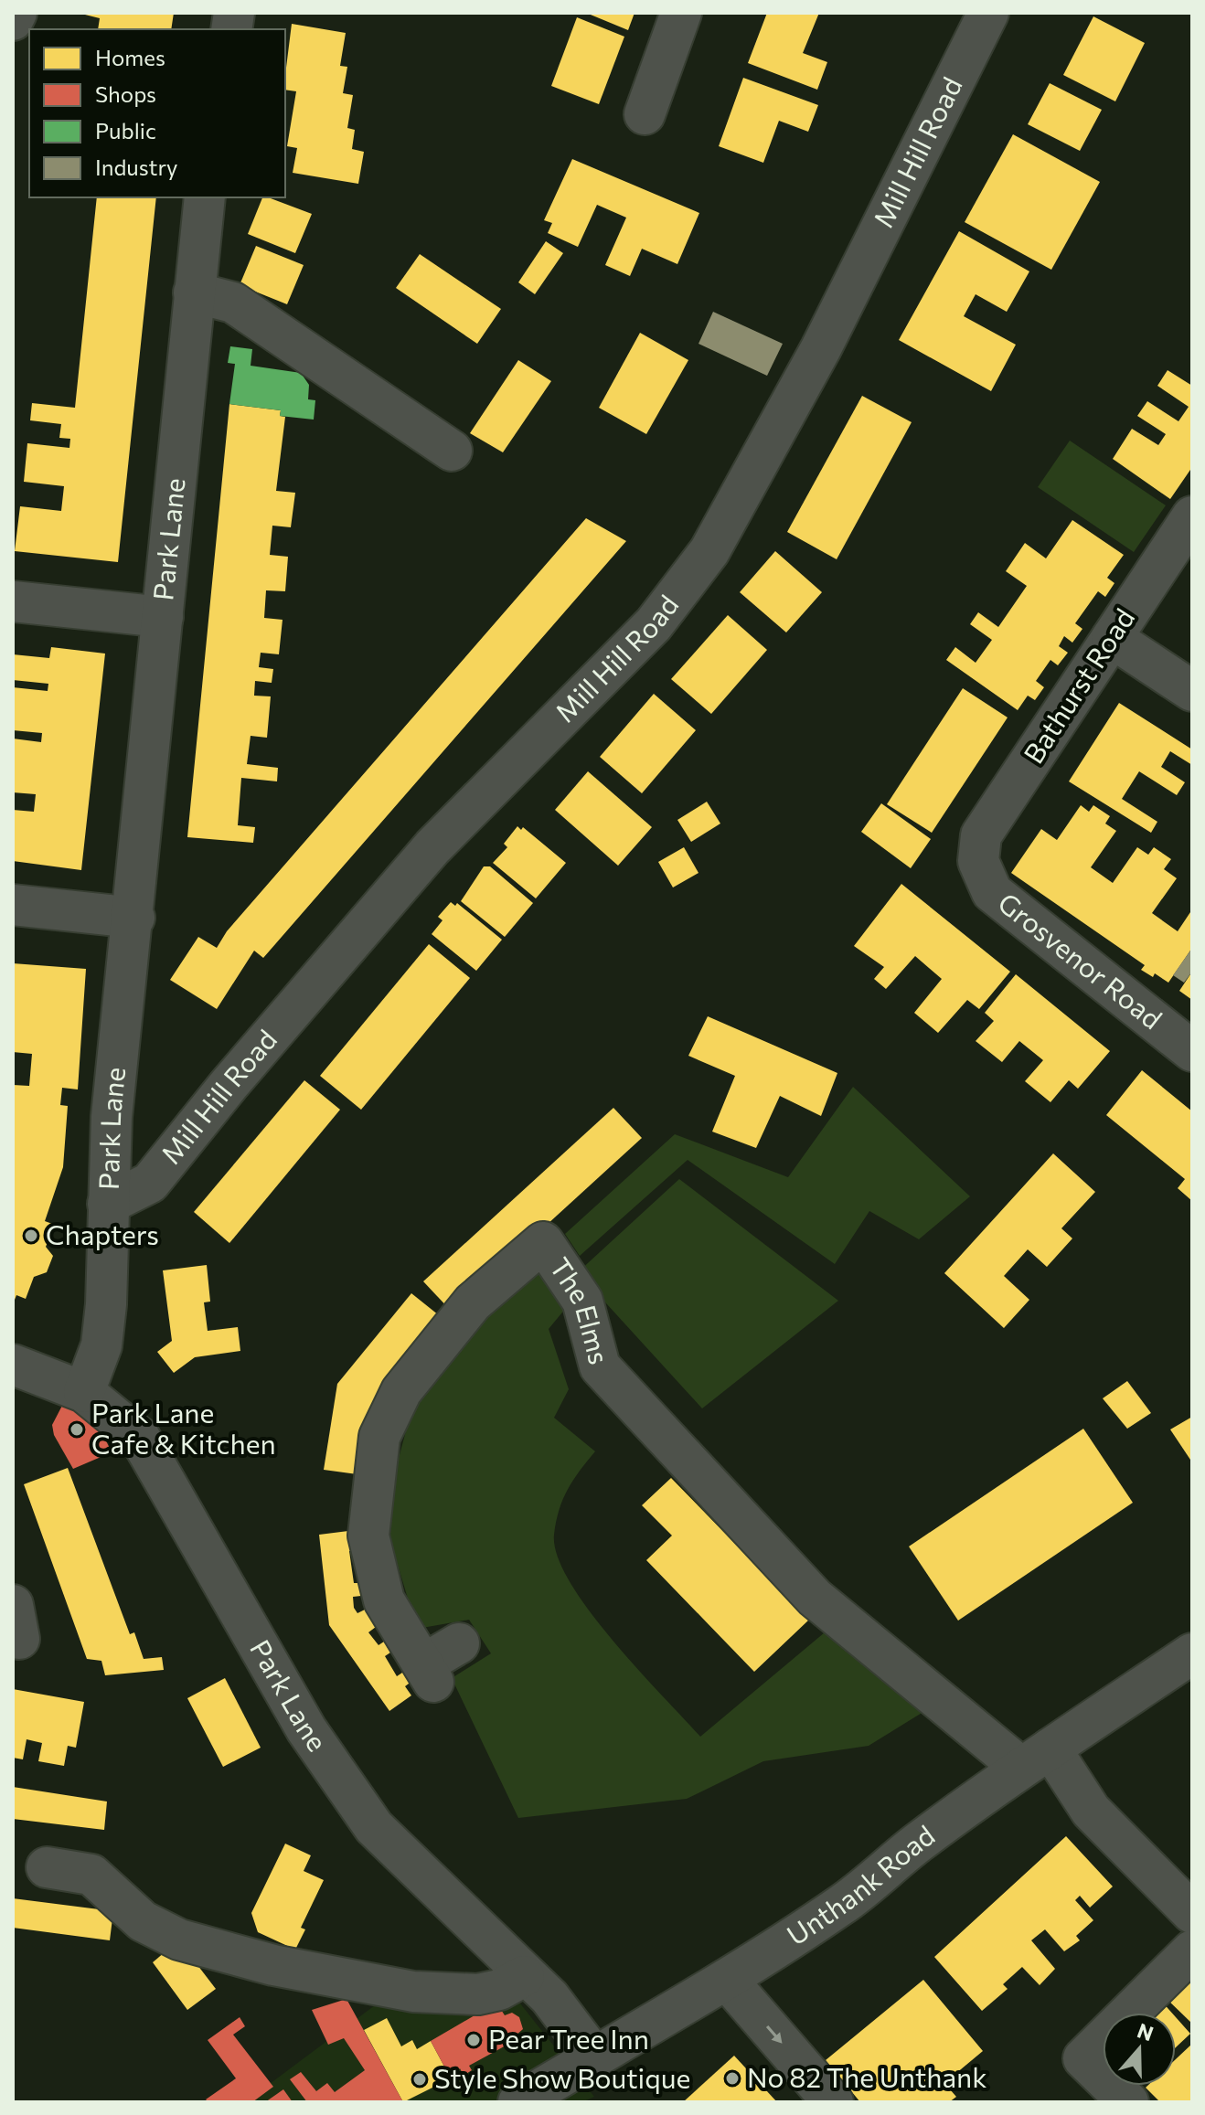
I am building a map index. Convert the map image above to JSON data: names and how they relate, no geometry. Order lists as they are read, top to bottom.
{
  "streets": {
    "street": [
      "Mill Hill Road",
      "Park Lane",
      "Bathurst Road",
      "Grosvenor Road",
      "The Elms",
      "Unthank Road"
    ]
  },
  "crossings": [
    ["Mill Hill Road", "Park Lane"],
    ["Park Lane", "Unthank Road"],
    ["Bathurst Road", "Grosvenor Road"],
    ["The Elms", "Unthank Road"]
  ],
  "places": [
    "Chapters",
    "Park Lane Cafe & Kitchen",
    "Pear Tree Inn",
    "No 82 The Unthank",
    "Style Show Boutique"
  ],
  "legend": [
    "Homes",
    "Shops",
    "Public",
    "Industry"
  ],
  "north": "top"
}
